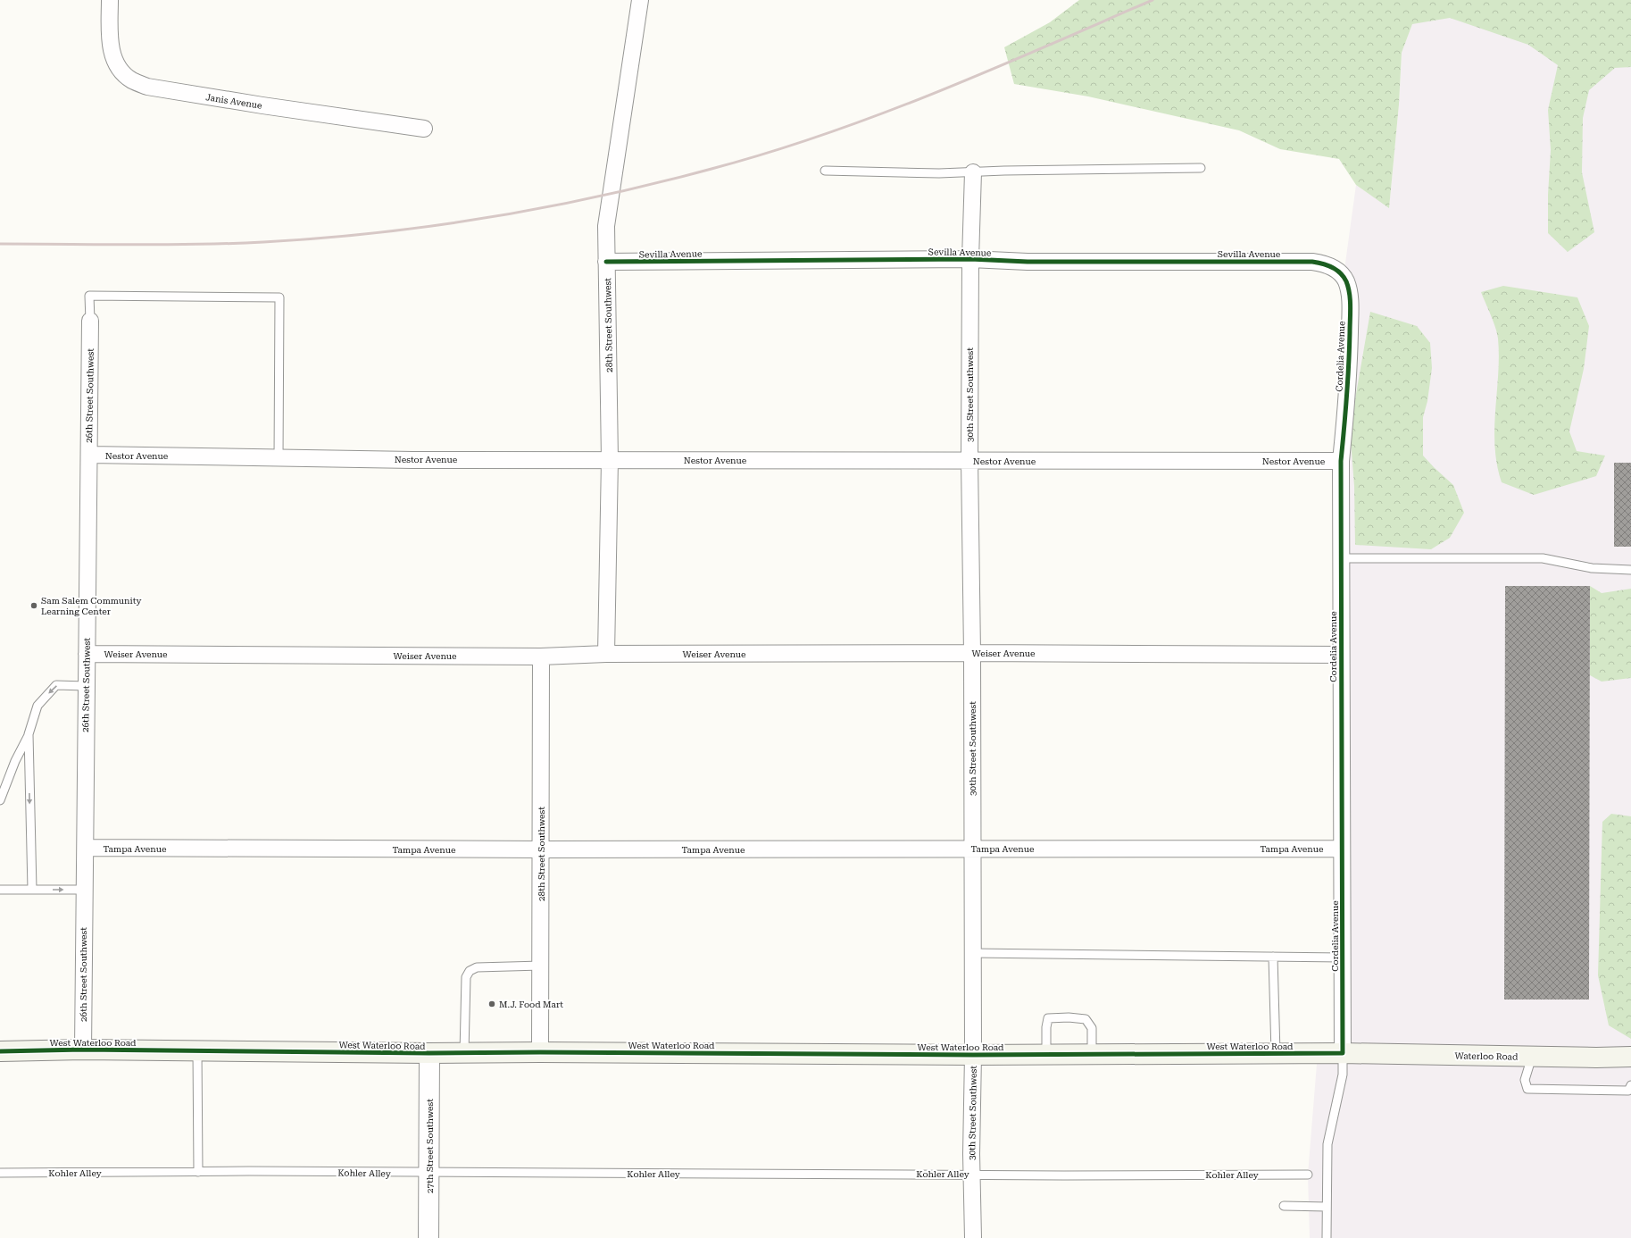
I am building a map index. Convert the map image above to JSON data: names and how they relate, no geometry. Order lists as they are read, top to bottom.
{
  "streets": {
    "main road": ["West Waterloo Road", "Waterloo Road"],
    "street": [
      "Janis Avenue",
      "Sevilla Avenue",
      "28th Street Southwest",
      "Cordelia Avenue",
      "30th Street Southwest",
      "26th Street Southwest",
      "Nestor Avenue",
      "Weiser Avenue",
      "Tampa Avenue",
      "27th Street Southwest"
    ],
    "lane": ["Kohler Alley"]
  },
  "crossings": [
    ["Sevilla Avenue", "28th Street Southwest"],
    ["Sevilla Avenue", "Cordelia Avenue"],
    ["Sevilla Avenue", "30th Street Southwest"],
    ["28th Street Southwest", "Nestor Avenue"],
    ["28th Street Southwest", "Weiser Avenue"],
    ["28th Street Southwest", "Tampa Avenue"],
    ["28th Street Southwest", "West Waterloo Road"],
    ["Cordelia Avenue", "Nestor Avenue"],
    ["Cordelia Avenue", "Weiser Avenue"],
    ["Cordelia Avenue", "Tampa Avenue"],
    ["Cordelia Avenue", "West Waterloo Road"],
    ["Cordelia Avenue", "Waterloo Road"],
    ["30th Street Southwest", "Nestor Avenue"],
    ["30th Street Southwest", "Weiser Avenue"],
    ["30th Street Southwest", "Tampa Avenue"],
    ["30th Street Southwest", "West Waterloo Road"],
    ["30th Street Southwest", "Kohler Alley"],
    ["26th Street Southwest", "Nestor Avenue"],
    ["26th Street Southwest", "Weiser Avenue"],
    ["26th Street Southwest", "Tampa Avenue"],
    ["26th Street Southwest", "West Waterloo Road"],
    ["West Waterloo Road", "Waterloo Road"],
    ["West Waterloo Road", "27th Street Southwest"],
    ["27th Street Southwest", "Kohler Alley"]
  ],
  "places": ["Sam Salem Community Learning Center", "M.J. Food Mart"]
}
